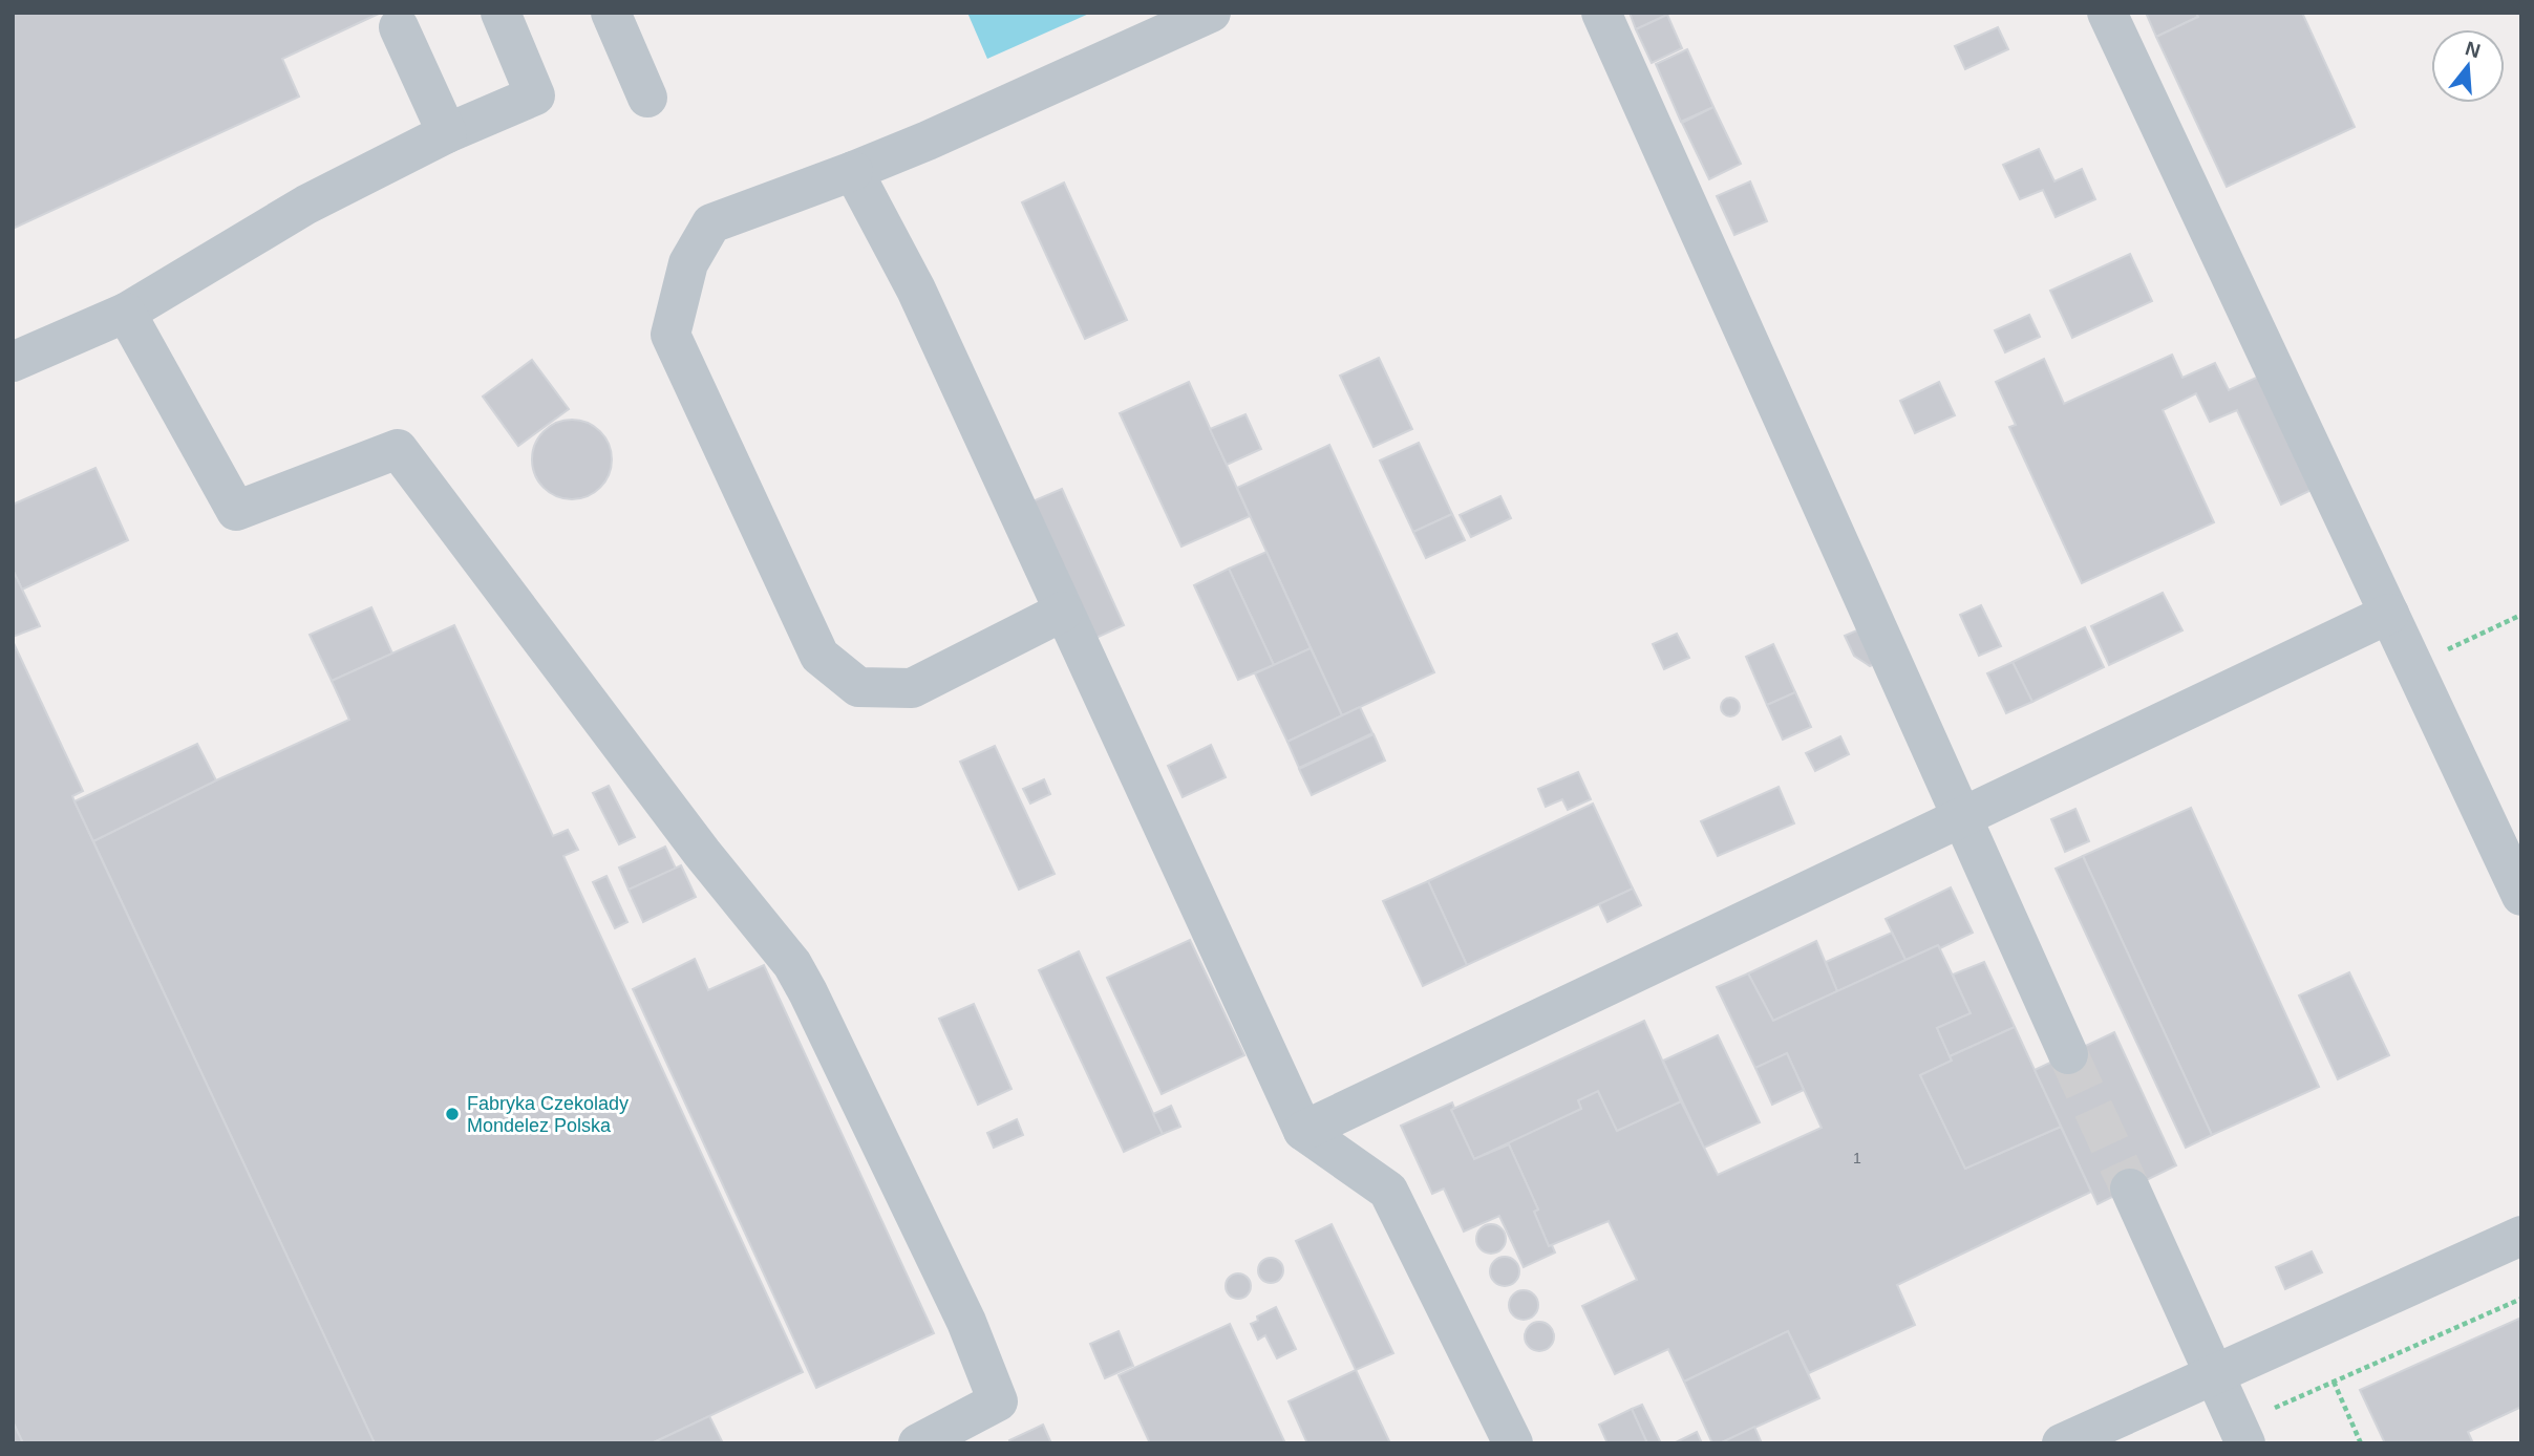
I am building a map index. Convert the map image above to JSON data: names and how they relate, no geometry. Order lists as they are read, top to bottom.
{
  "places": ["Fabryka Czekolady Mondelez Polska"],
  "house_numbers": ["1"],
  "north": "top"
}
